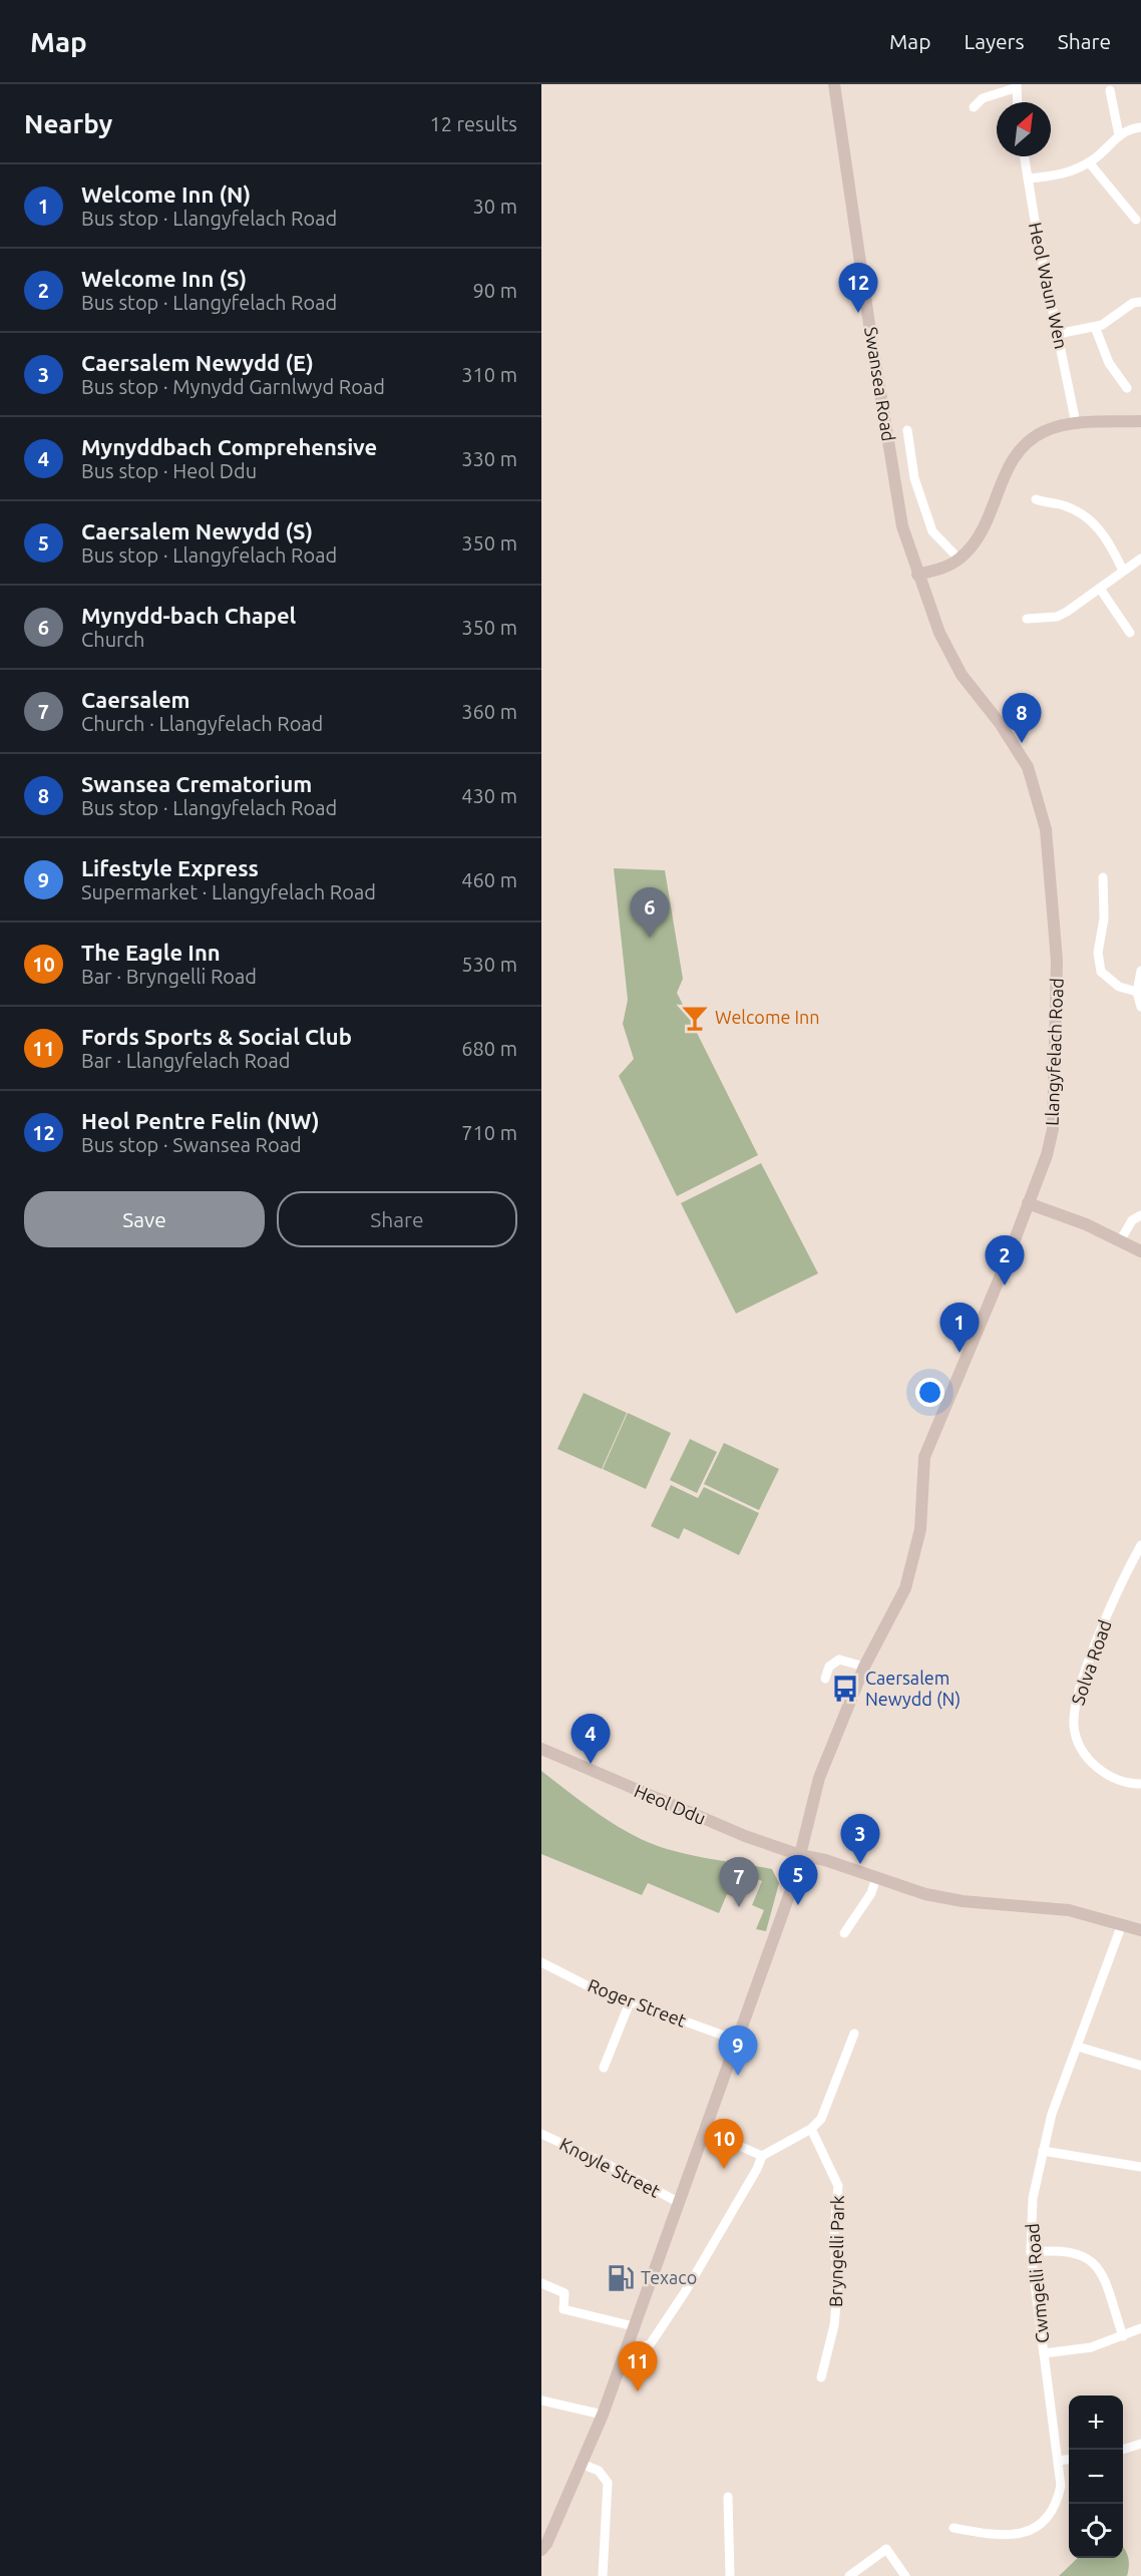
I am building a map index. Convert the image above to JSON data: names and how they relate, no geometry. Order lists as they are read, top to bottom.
{
  "streets": {
    "main road": ["Swansea Road", "Llangyfelach Road", "Heol Ddu"],
    "street": [
      "Heol Waun Wen",
      "Solva Road",
      "Roger Street",
      "Knoyle Street",
      "Bryngelli Park",
      "Cwmgelli Road"
    ]
  },
  "crossings": [
    ["Swansea Road", "Llangyfelach Road"],
    ["Llangyfelach Road", "Heol Ddu"],
    ["Llangyfelach Road", "Roger Street"],
    ["Llangyfelach Road", "Knoyle Street"],
    ["Heol Ddu", "Cwmgelli Road"]
  ],
  "places": {
    "bar": ["Welcome Inn"],
    "bus stop": ["Caersalem Newydd (N)"],
    "fuel station": ["Texaco"]
  },
  "north": "top right",
  "page": {
    "header": "Map",
    "nav": ["Map", "Layers", "Share"],
    "heading": ["Nearby", "12 results"],
    "list": [
      {
        "mark": "1",
        "name": "Welcome Inn (N)",
        "note": "Bus stop · Llangyfelach Road",
        "value": "30 m"
      },
      {
        "mark": "2",
        "name": "Welcome Inn (S)",
        "note": "Bus stop · Llangyfelach Road",
        "value": "90 m"
      },
      {
        "mark": "3",
        "name": "Caersalem Newydd (E)",
        "note": "Bus stop · Mynydd Garnlwyd Road",
        "value": "310 m"
      },
      {
        "mark": "4",
        "name": "Mynyddbach Comprehensive",
        "note": "Bus stop · Heol Ddu",
        "value": "330 m"
      },
      {
        "mark": "5",
        "name": "Caersalem Newydd (S)",
        "note": "Bus stop · Llangyfelach Road",
        "value": "350 m"
      },
      {
        "mark": "6",
        "name": "Mynydd-bach Chapel",
        "note": "Church",
        "value": "350 m"
      },
      {
        "mark": "7",
        "name": "Caersalem",
        "note": "Church · Llangyfelach Road",
        "value": "360 m"
      },
      {
        "mark": "8",
        "name": "Swansea Crematorium",
        "note": "Bus stop · Llangyfelach Road",
        "value": "430 m"
      },
      {
        "mark": "9",
        "name": "Lifestyle Express",
        "note": "Supermarket · Llangyfelach Road",
        "value": "460 m"
      },
      {
        "mark": "10",
        "name": "The Eagle Inn",
        "note": "Bar · Bryngelli Road",
        "value": "530 m"
      },
      {
        "mark": "11",
        "name": "Fords Sports & Social Club",
        "note": "Bar · Llangyfelach Road",
        "value": "680 m"
      },
      {
        "mark": "12",
        "name": "Heol Pentre Felin (NW)",
        "note": "Bus stop · Swansea Road",
        "value": "710 m"
      }
    ],
    "pins": [
      "12",
      "8",
      "6",
      "2",
      "1",
      "4",
      "3",
      "5",
      "7",
      "9",
      "10",
      "11"
    ],
    "buttons": ["Save", "Share"],
    "map_buttons": ["+", "−"]
  }
}
